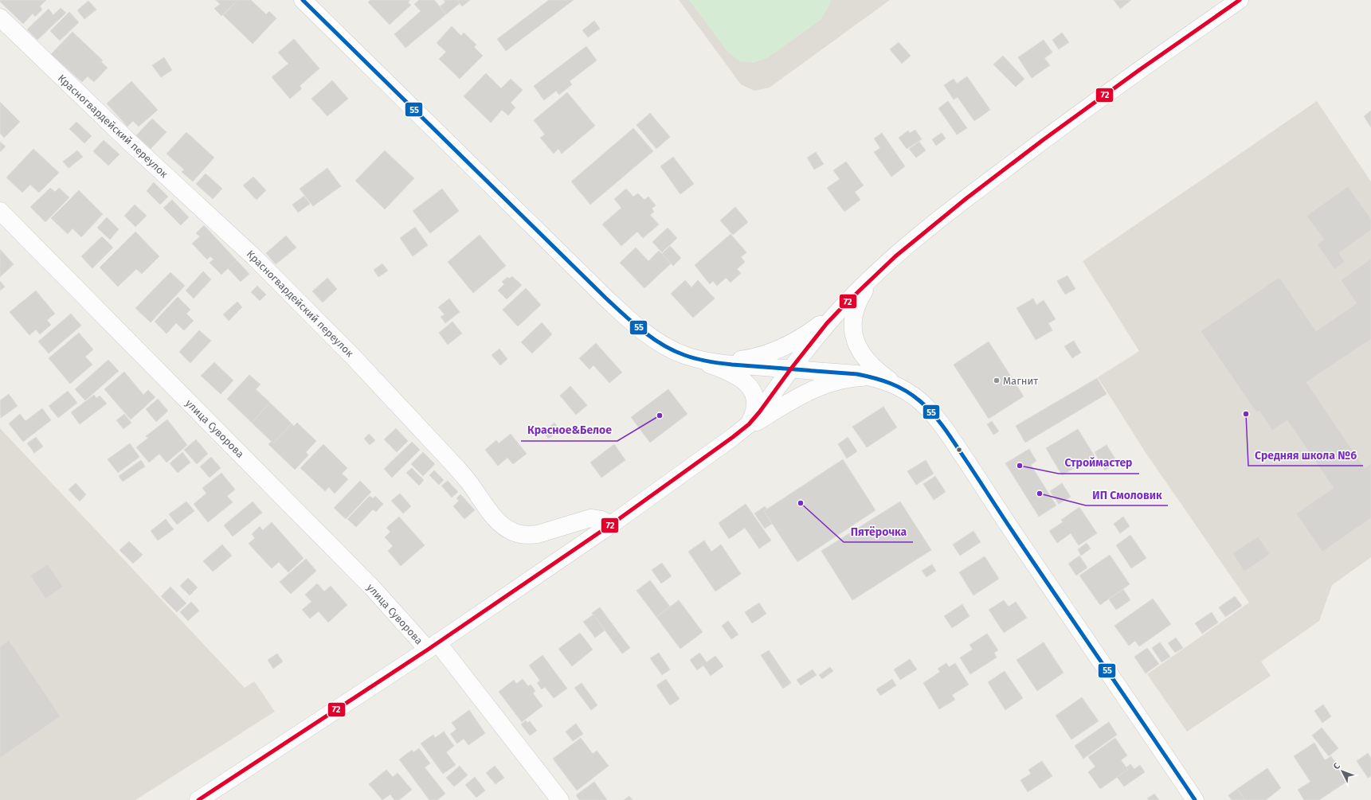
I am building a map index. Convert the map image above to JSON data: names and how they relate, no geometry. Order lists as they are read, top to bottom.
{
  "streets": {
    "street": ["Красногвардейский переулок", "улица Суворова"]
  },
  "places": [
    "Магнит",
    "Средняя школа №6",
    "Красное&Белое",
    "Строймастер",
    "ИП Смоловик",
    "Пятёрочка"
  ],
  "lines": ["transit line 55", "transit line 72"],
  "north": "top left"
}
